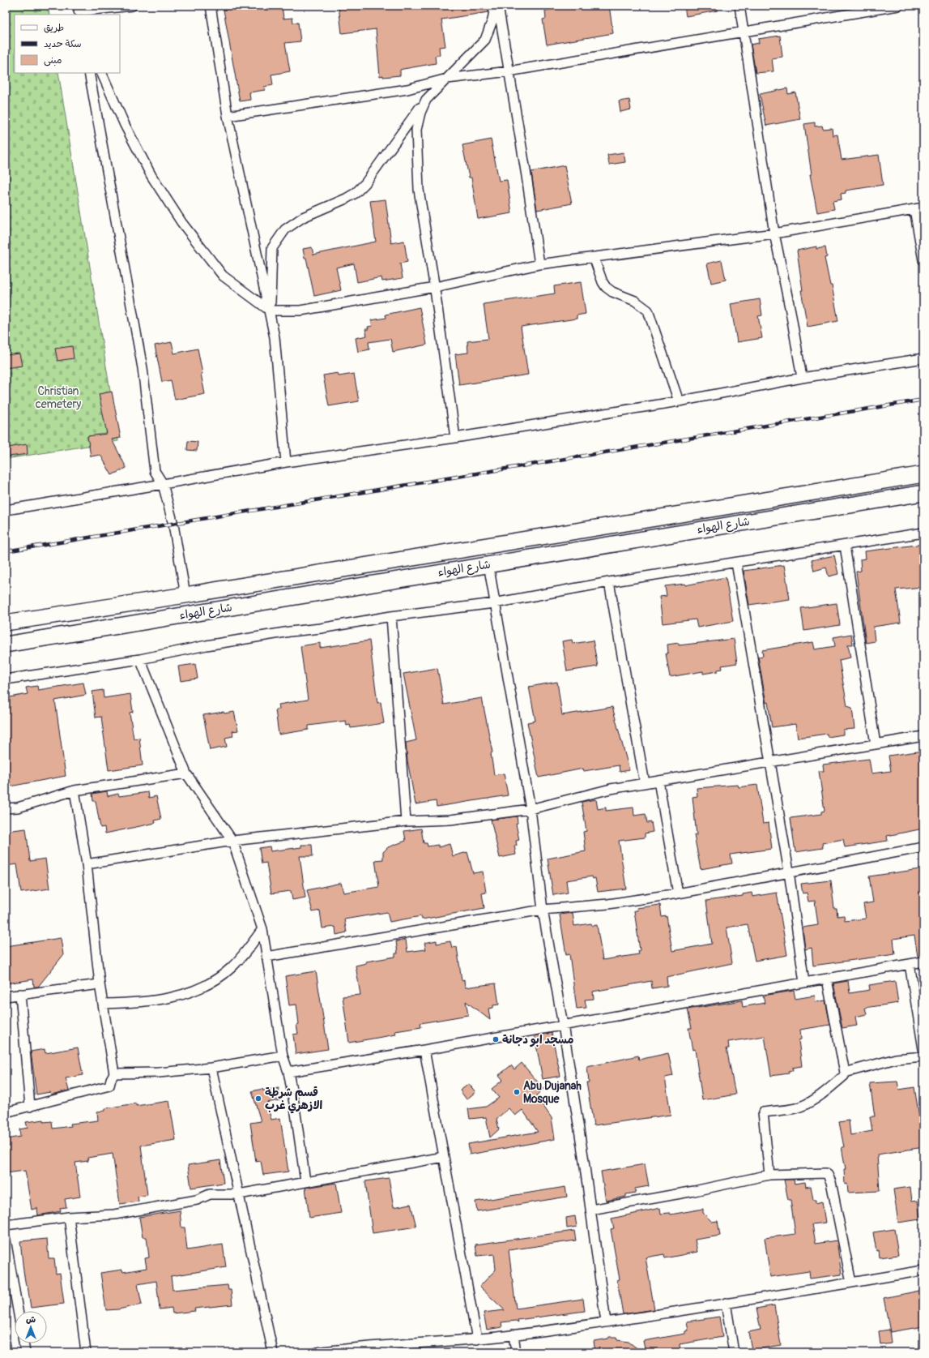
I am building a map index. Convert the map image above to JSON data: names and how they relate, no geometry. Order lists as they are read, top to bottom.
{
  "streets": {
    "highway": ["شارع الهواء"]
  },
  "parks": ["Christian cemetery"],
  "places": ["مسجد ابو دجانة", "Abu Dujanah Mosque", "قسم شرطة الازهري غرب"],
  "legend": ["طريق", "سكة حديد", "مبنى"],
  "north": "top"
}
